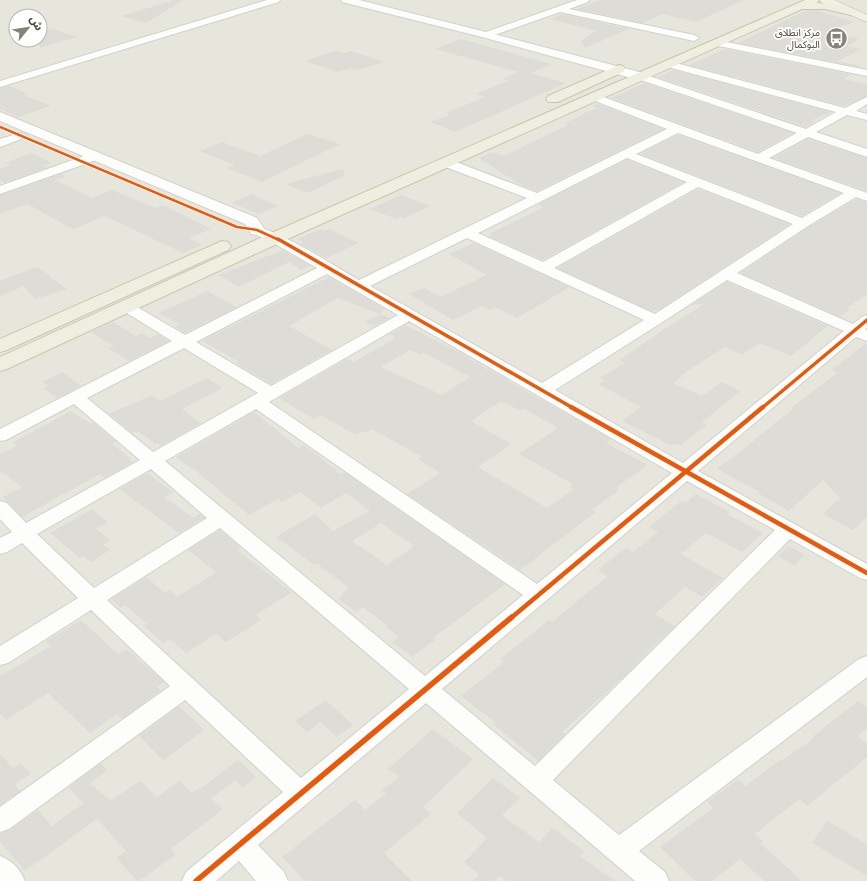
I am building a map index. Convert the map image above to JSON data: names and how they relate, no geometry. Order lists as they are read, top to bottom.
{
  "places": {
    "bus stop": ["مركز انطلاق البوكمال"]
  },
  "north": "top right"
}
